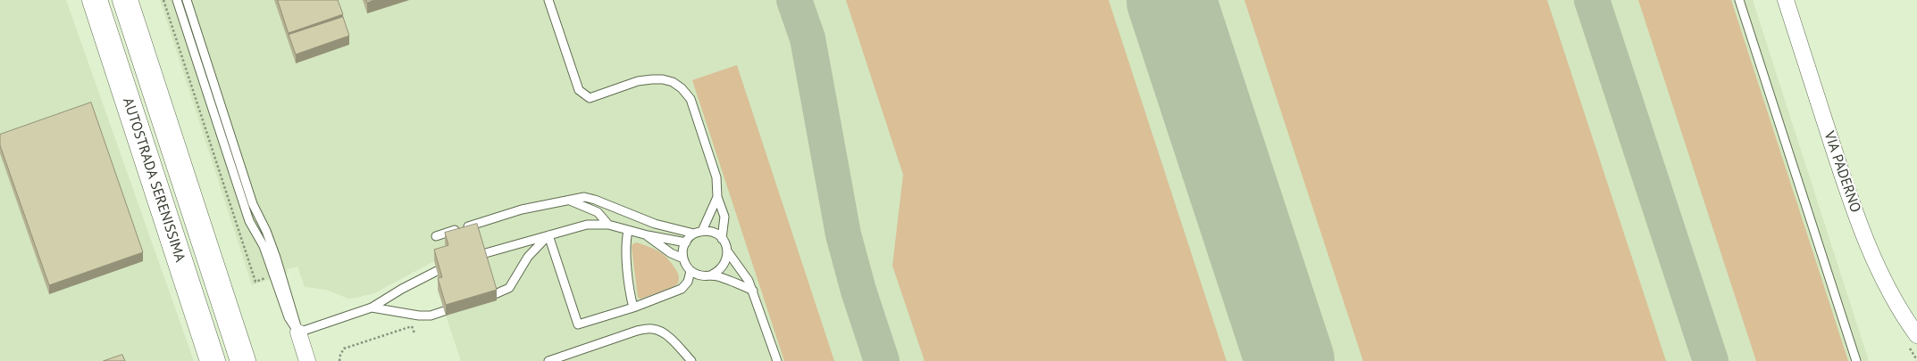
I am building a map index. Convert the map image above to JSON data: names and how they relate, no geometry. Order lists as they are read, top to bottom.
{
  "streets": {
    "highway": ["AUTOSTRADA SERENISSIMA"],
    "street": ["VIA PADERNO"]
  }
}
